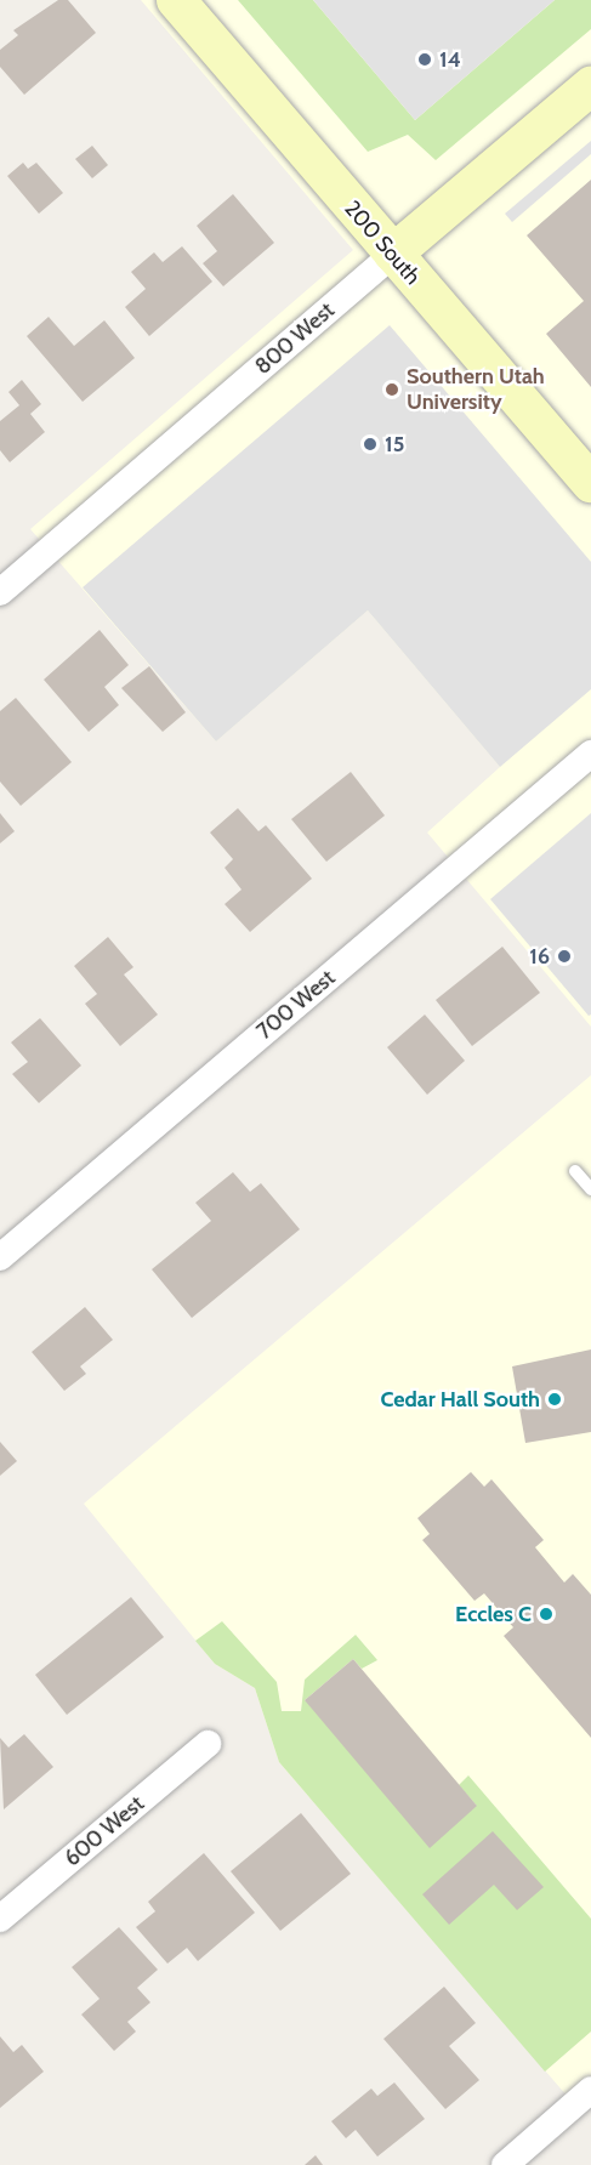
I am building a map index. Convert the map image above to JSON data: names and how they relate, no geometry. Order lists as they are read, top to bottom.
{
  "streets": {
    "street": [
      "200 South",
      "800 West",
      "700 West",
      "600 West"
    ]
  },
  "crossings": [
    ["200 South", "800 West"]
  ],
  "places": [
    "14",
    "Southern Utah University",
    "15",
    "16",
    "Cedar Hall South",
    "Eccles C"
  ]
}
